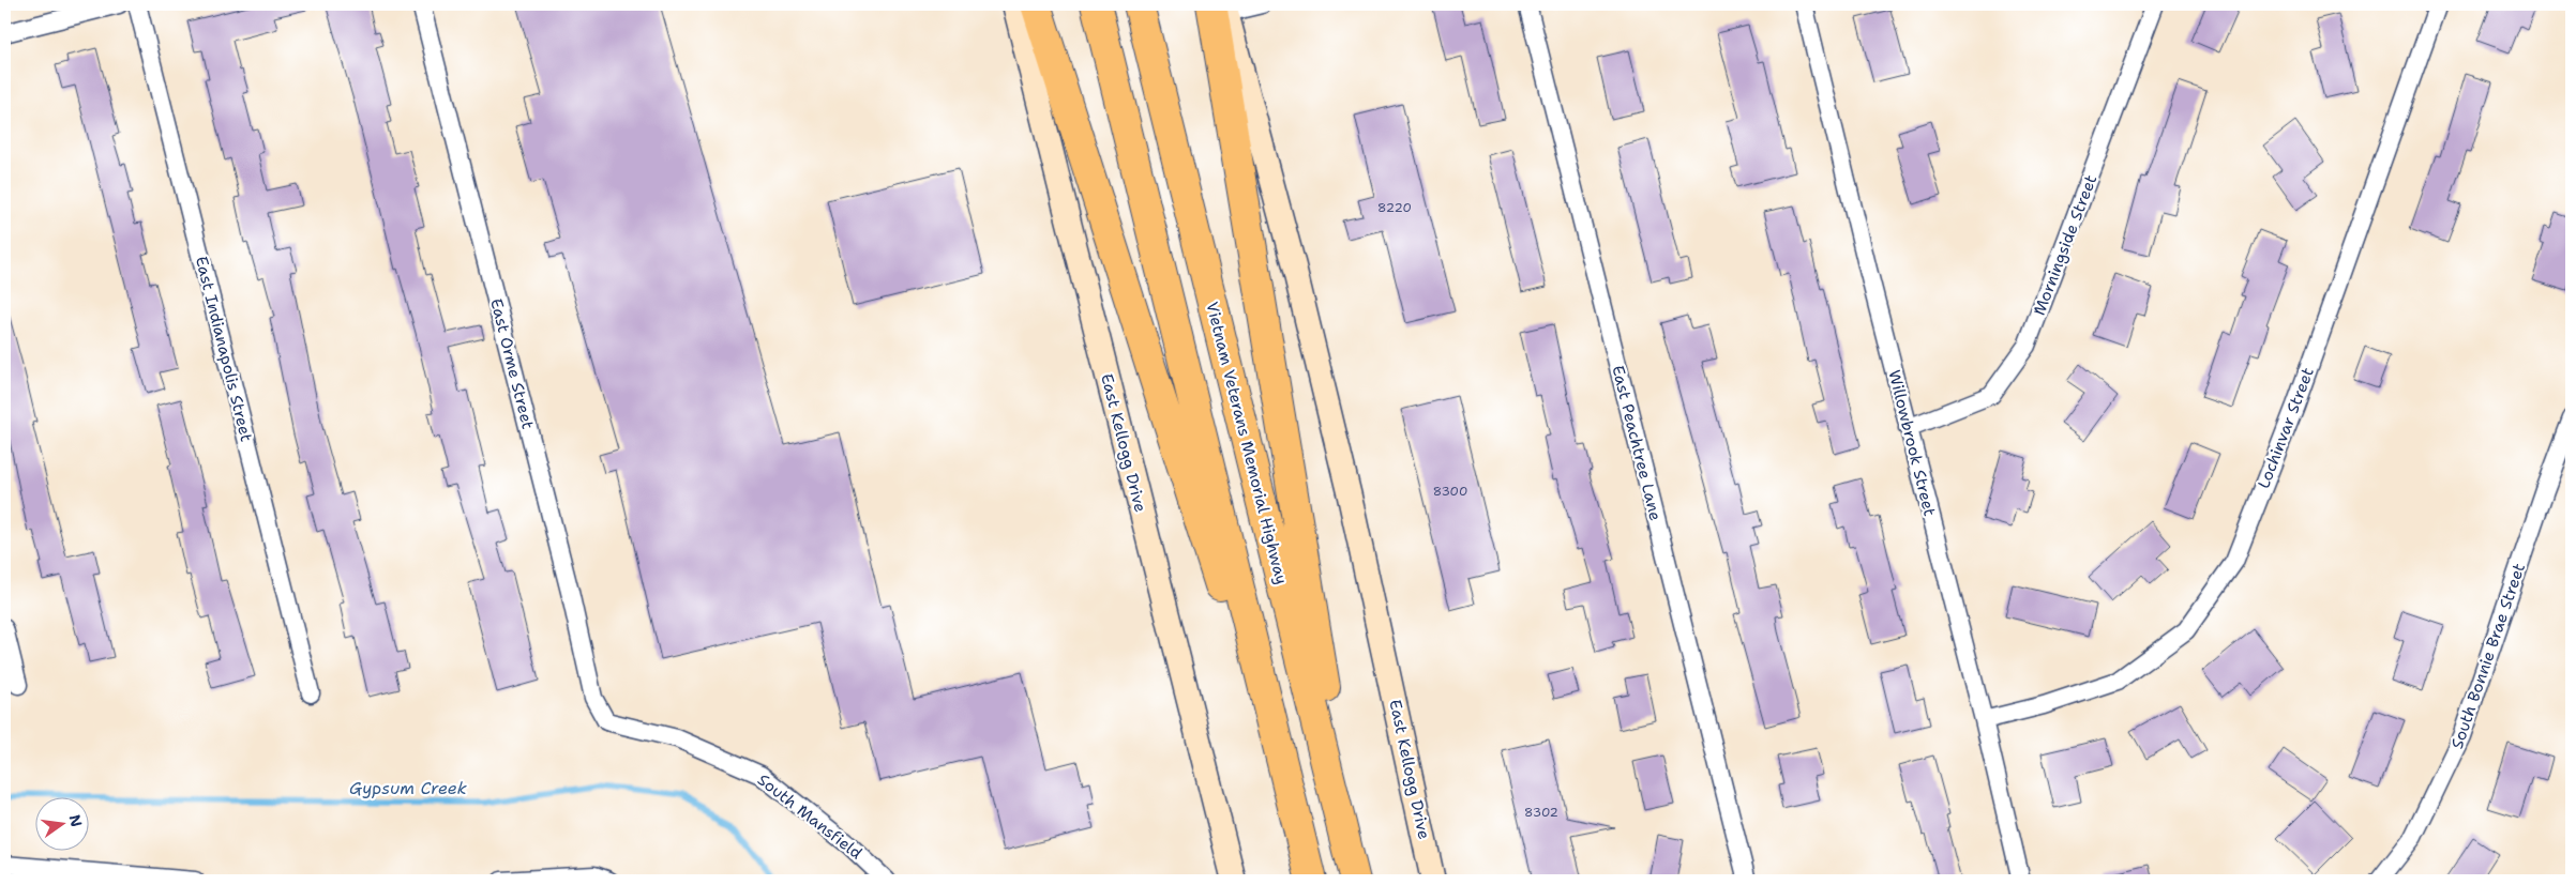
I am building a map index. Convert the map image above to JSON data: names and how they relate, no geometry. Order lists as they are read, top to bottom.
{
  "streets": {
    "highway": ["Vietnam Veterans Memorial Highway"],
    "main road": ["East Kellogg Drive"],
    "street": [
      "Morningside Street",
      "East Indianapolis Street",
      "East Orme Street",
      "Lochinvar Street",
      "East Peachtree Lane",
      "Willowbrook Street",
      "South Bonnie Brae Street",
      "South Mansfield"
    ]
  },
  "crossings": [
    ["Morningside Street", "Willowbrook Street"],
    ["East Orme Street", "South Mansfield"],
    ["Lochinvar Street", "Willowbrook Street"]
  ],
  "water": ["Gypsum Creek"],
  "house_numbers": ["8220", "8300", "8302"],
  "north": "right"
}
